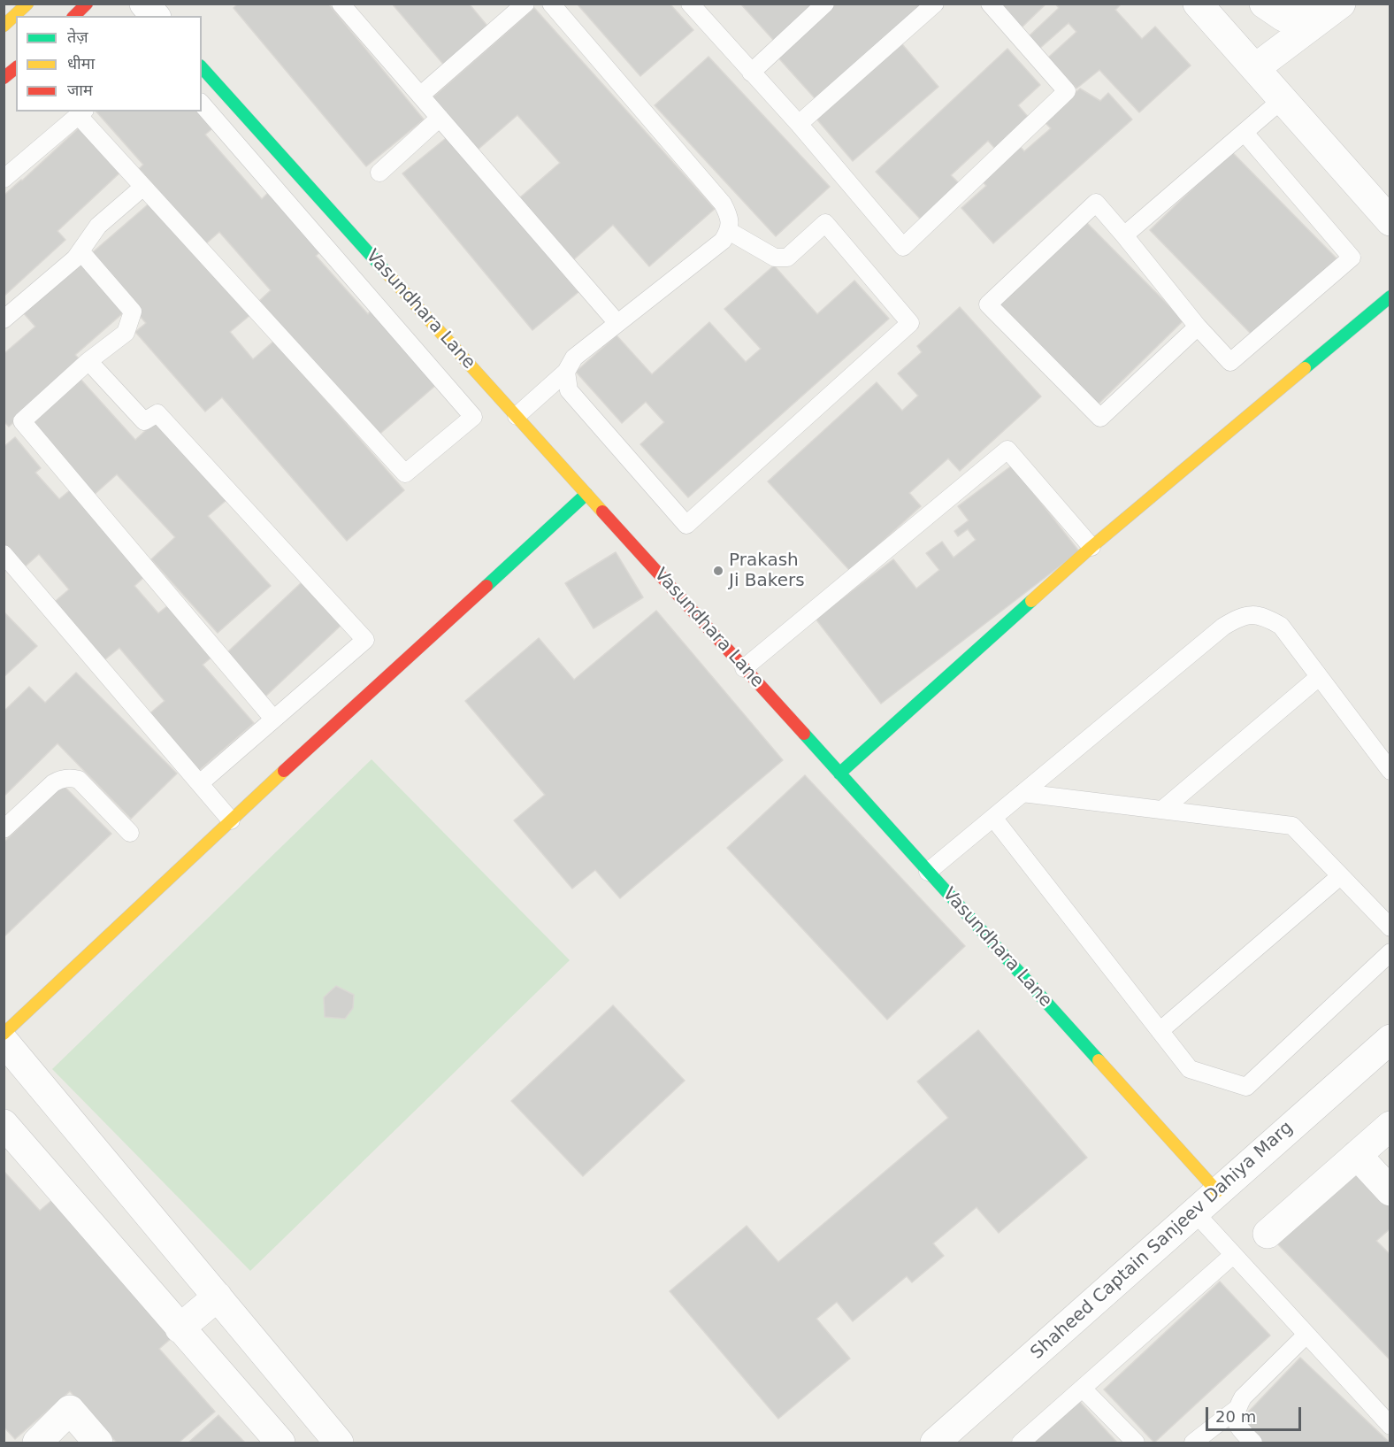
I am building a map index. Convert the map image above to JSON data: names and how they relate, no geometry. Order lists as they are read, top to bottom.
{
  "streets": {
    "street": ["Vasundhara Lane", "Shaheed Captain Sanjeev Dahiya Marg"]
  },
  "crossings": [
    ["Vasundhara Lane", "Shaheed Captain Sanjeev Dahiya Marg"]
  ],
  "places": ["Prakash Ji Bakers"],
  "legend": ["तेज़", "धीमा", "जाम"],
  "scale_bar": "20 m"
}
